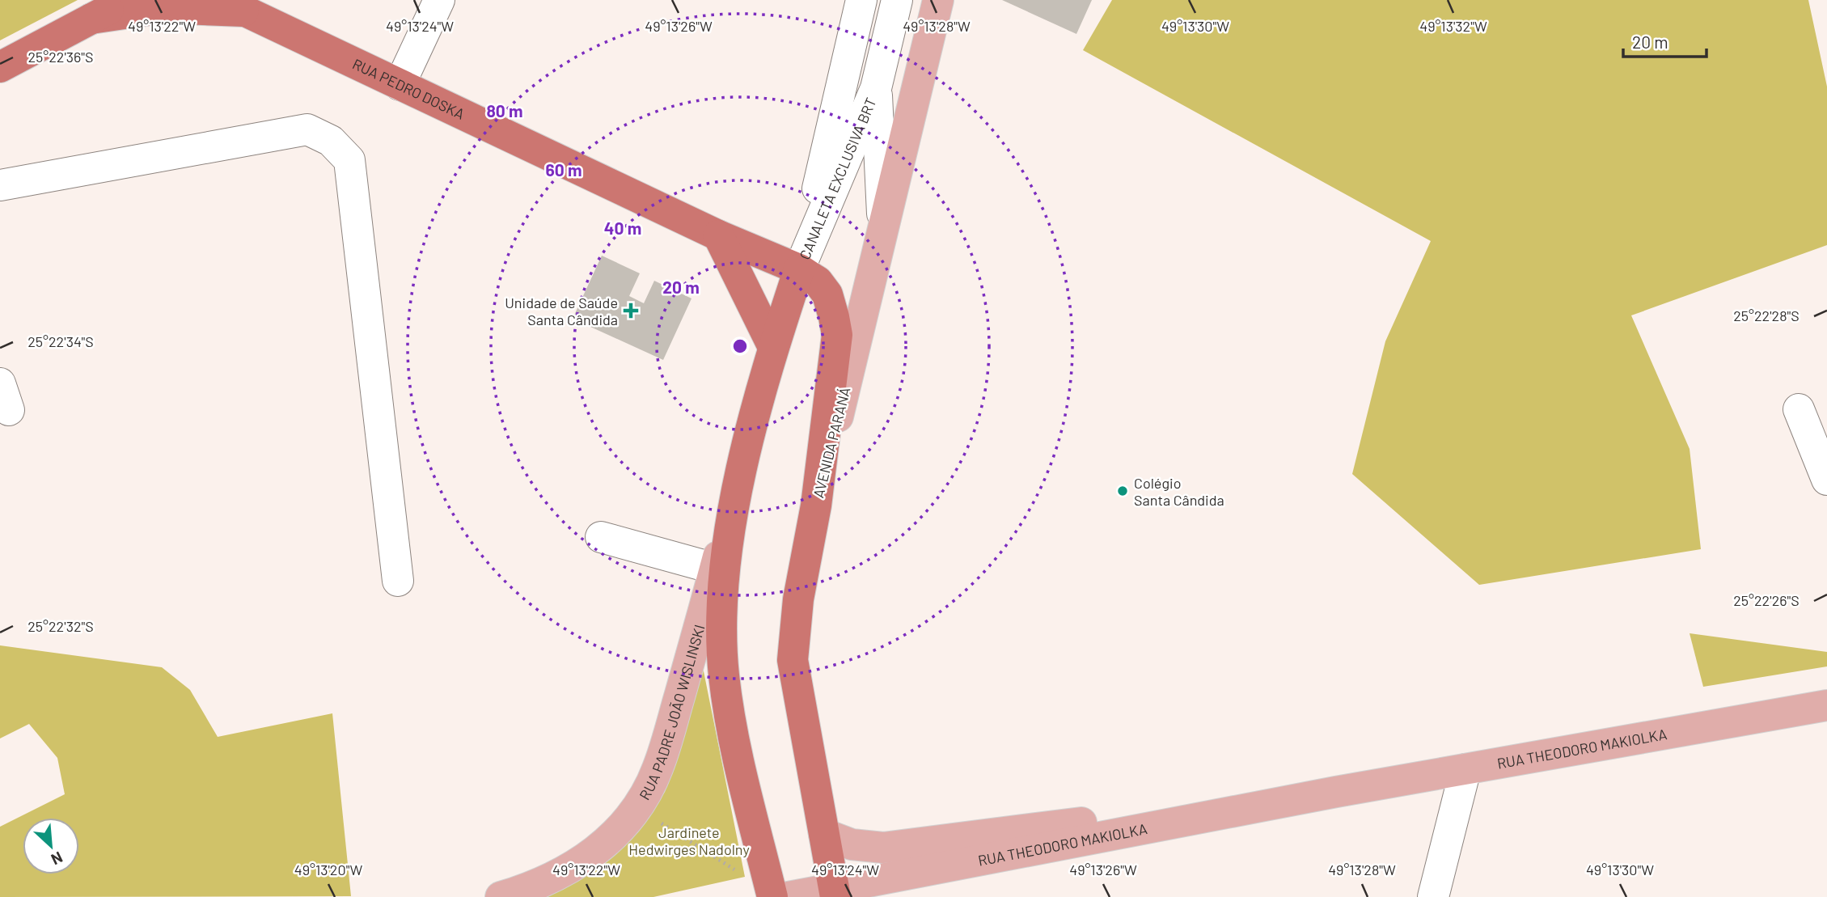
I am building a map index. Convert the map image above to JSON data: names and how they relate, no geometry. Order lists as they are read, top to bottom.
{
  "streets": {
    "highway": ["RUA PEDRO DOSKA", "AVENIDA PARANÁ"],
    "main road": ["RUA PADRE JOÃO WISLINSKI", "RUA THEODORO MAKIOLKA"],
    "street": ["CANALETA EXCLUSIVA BRT"]
  },
  "crossings": [
    ["RUA PEDRO DOSKA", "CANALETA EXCLUSIVA BRT"],
    ["CANALETA EXCLUSIVA BRT", "AVENIDA PARANÁ"],
    ["AVENIDA PARANÁ", "RUA THEODORO MAKIOLKA"]
  ],
  "parks": ["Jardinete Hedwirges Nadolny"],
  "places": {
    "health": ["Unidade de Saúde Santa Cândida"],
    "other": ["Colégio Santa Cândida"]
  },
  "scale_bar": "20 m",
  "north": "bottom right",
  "coordinates": [
    "49°13'22\"W",
    "49°13'24\"W",
    "49°13'26\"W",
    "49°13'28\"W",
    "49°13'30\"W",
    "49°13'32\"W",
    "25°22'36\"S",
    "25°22'28\"S",
    "25°22'34\"S",
    "25°22'26\"S",
    "25°22'32\"S",
    "49°13'20\"W"
  ],
  "rings": [
    "80 m",
    "60 m",
    "40 m",
    "20 m"
  ]
}
